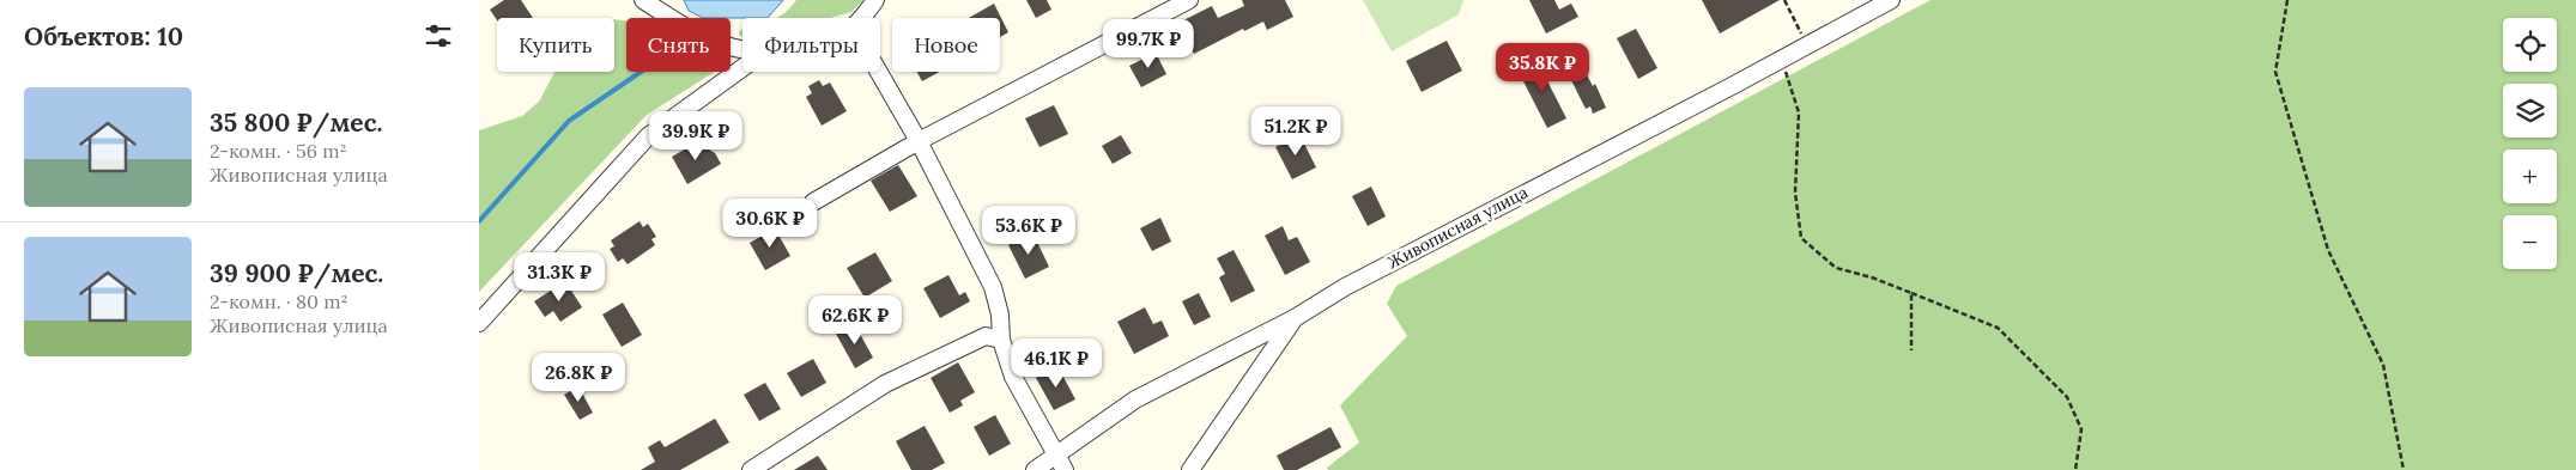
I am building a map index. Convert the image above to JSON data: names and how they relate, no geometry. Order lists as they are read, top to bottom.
{
  "streets": {
    "street": ["Живописная улица"]
  },
  "page": {
    "heading": "Объектов: 10",
    "map_buttons": ["+", "−"],
    "chip": [
      "Купить",
      "Снять",
      "Фильтры",
      "Новое"
    ],
    "price": [
      "99.7K ₽",
      "35.8K ₽",
      "51.2K ₽",
      "39.9K ₽",
      "30.6K ₽",
      "53.6K ₽",
      "31.3K ₽",
      "62.6K ₽",
      "46.1K ₽",
      "26.8K ₽"
    ],
    "list": [
      {
        "name": "35 800 ₽/мес.",
        "note": "2-комн. · 56 m² · Живописная улица"
      },
      {
        "name": "39 900 ₽/мес.",
        "note": "2-комн. · 80 m² · Живописная улица"
      }
    ]
  }
}
